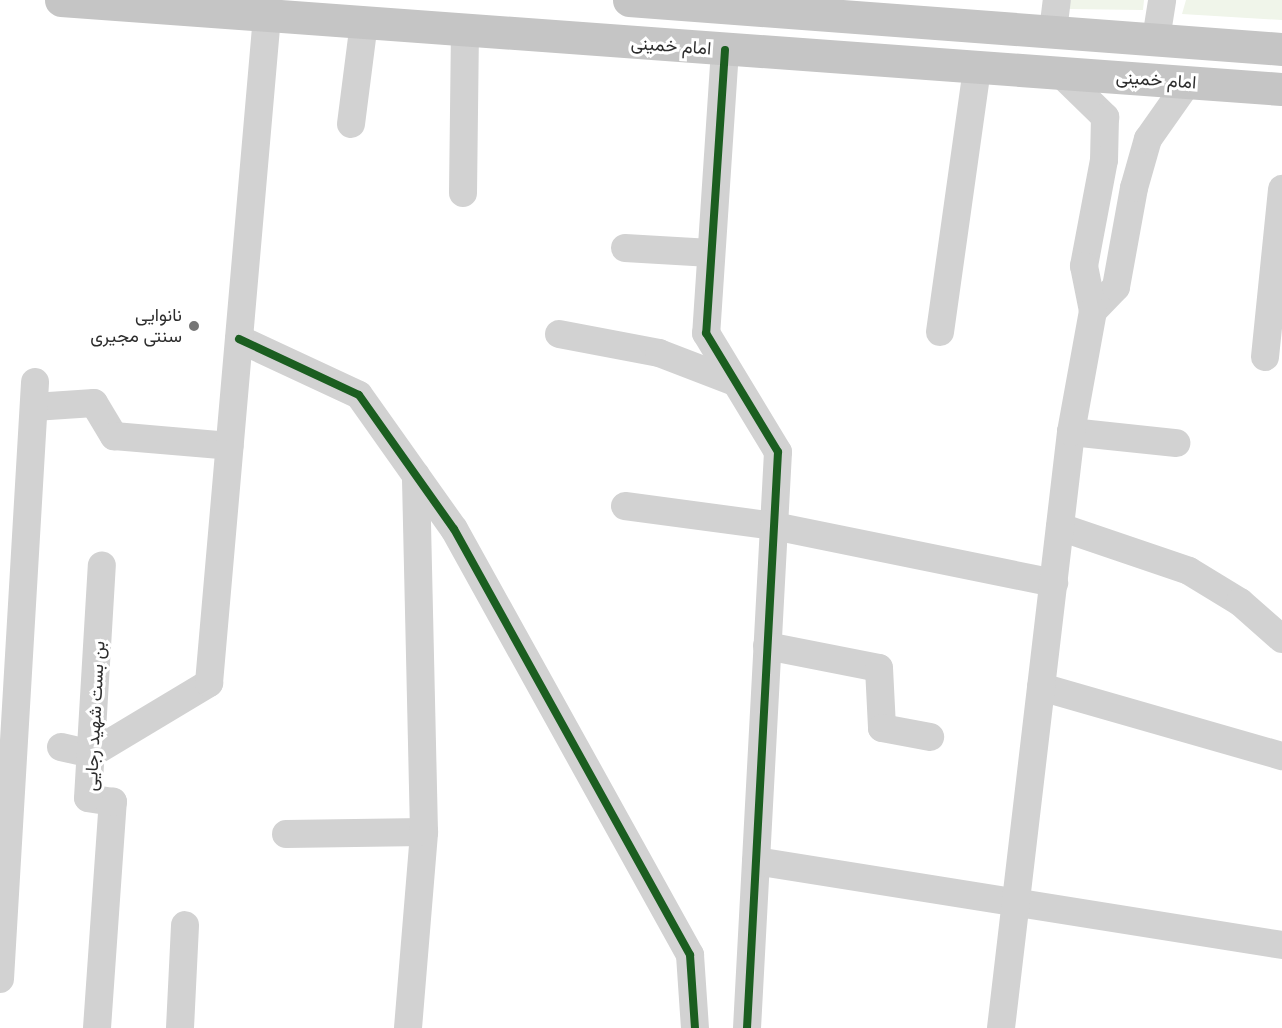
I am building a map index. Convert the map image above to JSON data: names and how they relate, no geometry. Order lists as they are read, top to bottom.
{
  "streets": {
    "main road": ["امام خمینی"],
    "street": ["بن بست شهید رجایی"]
  },
  "places": ["نانوایی سنتی مجیری"]
}
